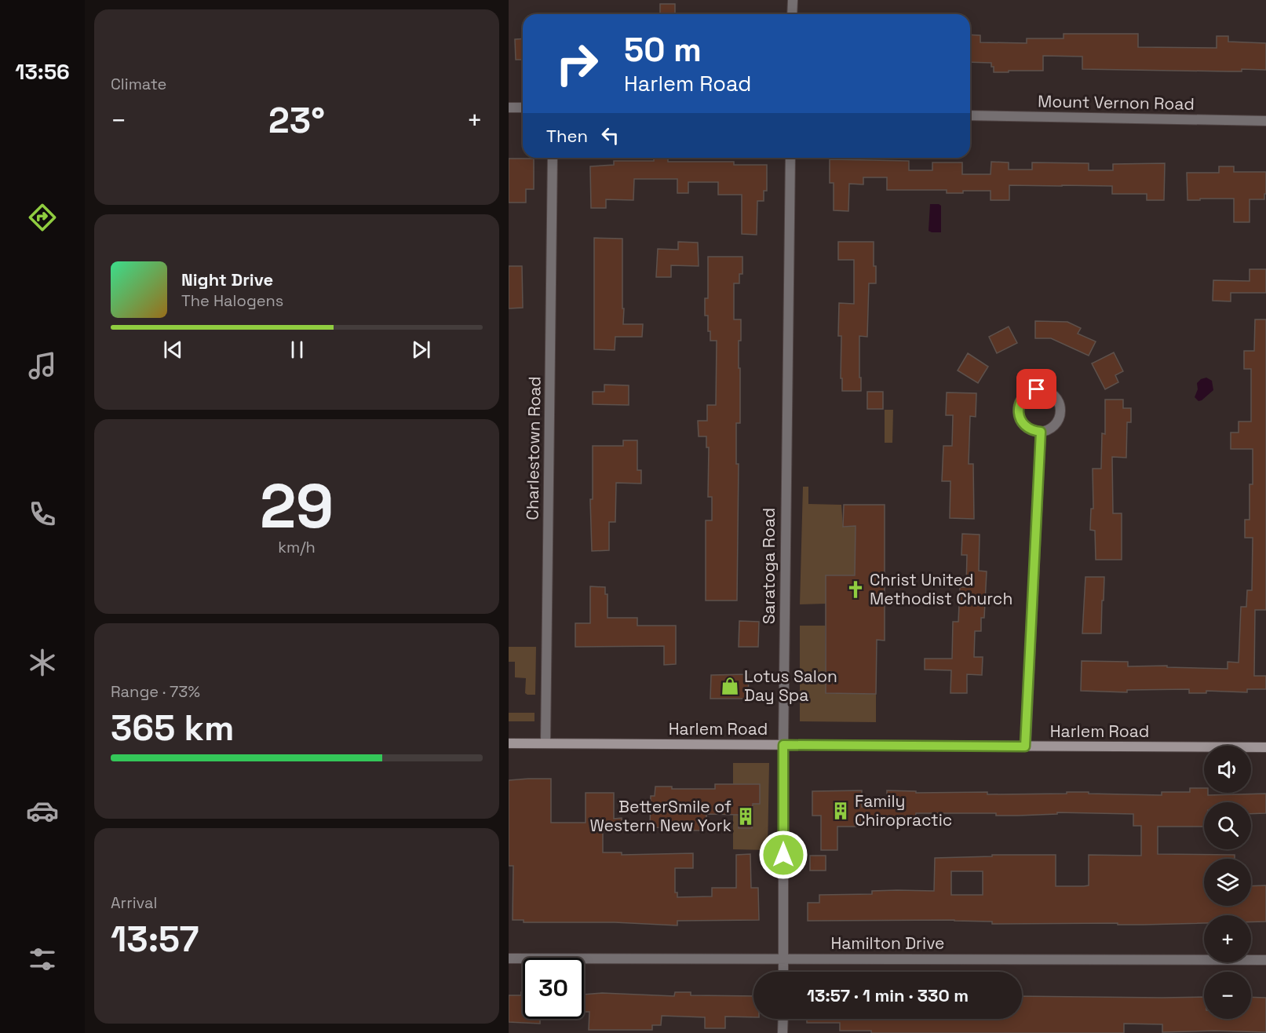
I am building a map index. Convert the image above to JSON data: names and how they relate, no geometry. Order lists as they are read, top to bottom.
{
  "streets": {
    "main road": ["Harlem Road"],
    "street": [
      "Mount Vernon Road",
      "Charlestown Road",
      "Saratoga Road",
      "Hamilton Drive"
    ]
  },
  "crossings": [
    ["Charlestown Road", "Harlem Road"],
    ["Saratoga Road", "Harlem Road"],
    ["Saratoga Road", "Hamilton Drive"]
  ],
  "places": {
    "church": ["Christ United Methodist Church"],
    "shop": ["Lotus Salon Day Spa"],
    "building": ["Family Chiropractic", "BetterSmile of Western New York"]
  },
  "page": {
    "tabs": "13:56",
    "tile": [
      "Climate",
      ["29", "km/h"],
      ["Range · 73%", "365 km"],
      ["Arrival", "13:57"]
    ],
    "turn": ["50 m", "Harlem Road"],
    "heat": ["−", "23°", "+"],
    "then": "Then",
    "song": ["Night Drive", "The Halogens"],
    "map_buttons": ["+", "−"],
    "limit": "30",
    "trip": "13:57 · 1 min · 330 m"
  }
}
